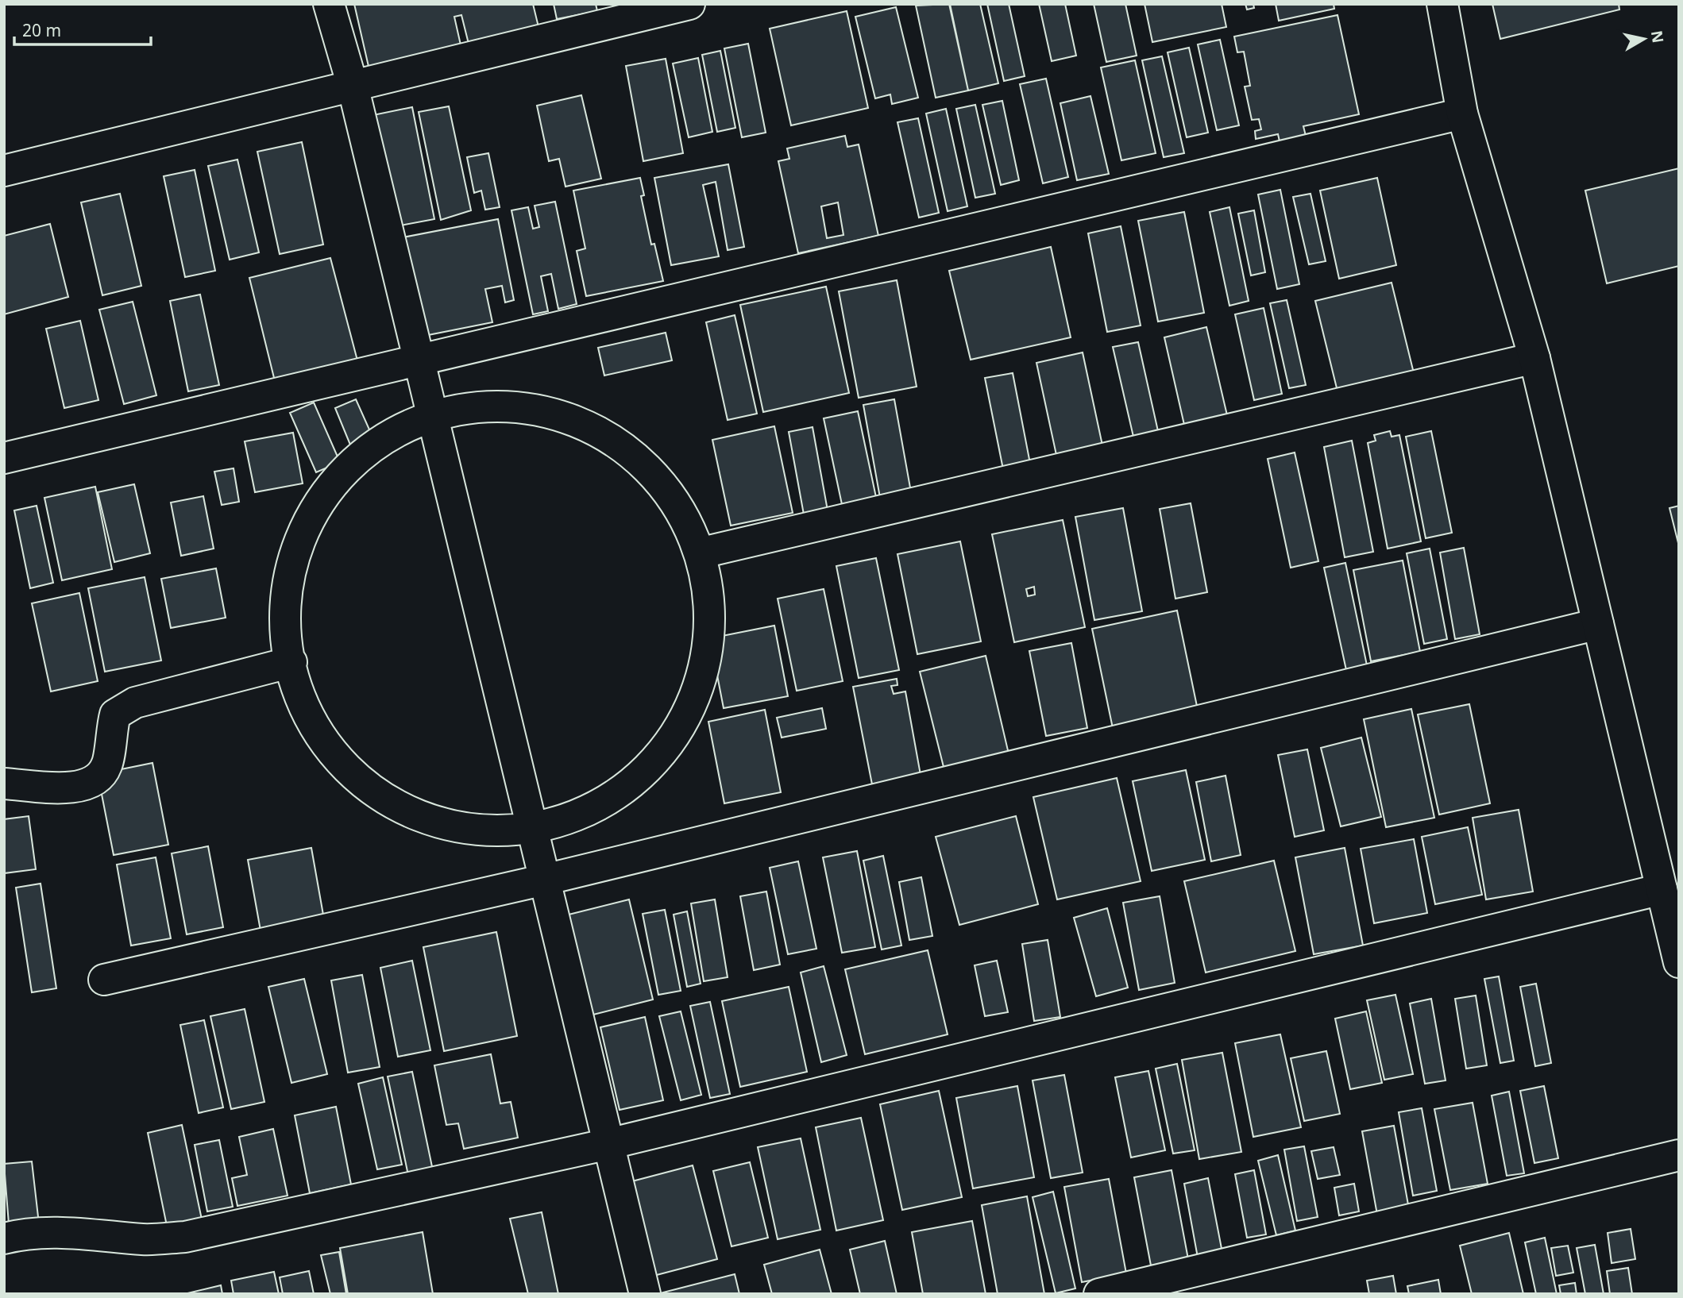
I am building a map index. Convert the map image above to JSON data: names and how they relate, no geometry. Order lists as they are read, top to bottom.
{
  "scale_bar": "20 m",
  "north": "right"
}
